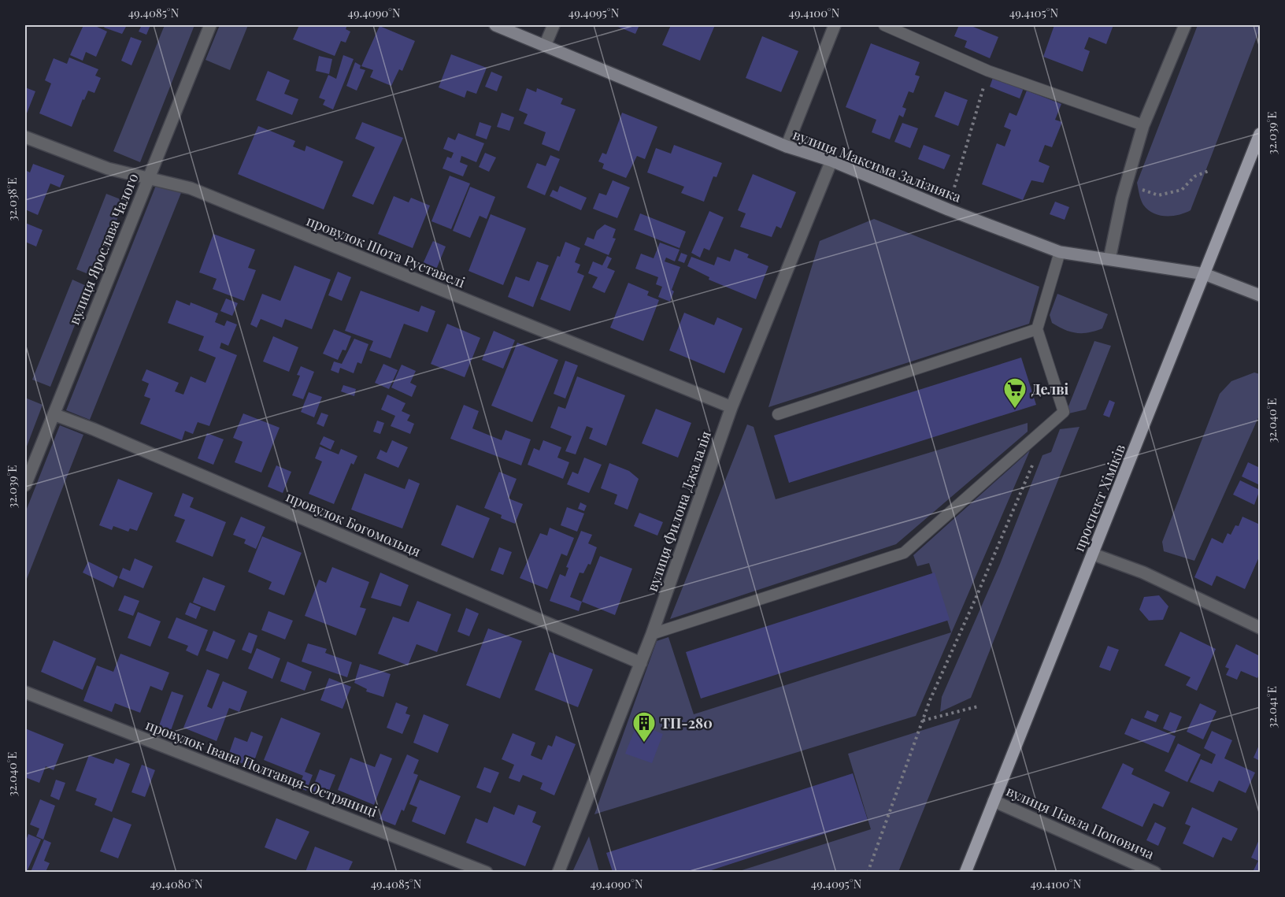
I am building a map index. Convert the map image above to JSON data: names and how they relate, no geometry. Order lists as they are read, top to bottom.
{
  "streets": {
    "main road": ["проспект Хіміків"],
    "street": [
      "вулиця Максима Залізняка",
      "вулиця Ярослава Чалого",
      "провулок Шота Руставелі",
      "вулиця Филона Джалалія",
      "провулок Богомольця",
      "провулок Івана Полтавця-Остряниці",
      "вулиця Павла Поповича"
    ]
  },
  "crossings": [
    ["вулиця Максима Залізняка", "проспект Хіміків"],
    ["вулиця Максима Залізняка", "вулиця Филона Джалалія"],
    ["вулиця Ярослава Чалого", "провулок Шота Руставелі"],
    ["вулиця Ярослава Чалого", "провулок Богомольця"],
    ["провулок Шота Руставелі", "вулиця Филона Джалалія"],
    ["проспект Хіміків", "вулиця Павла Поповича"],
    ["вулиця Филона Джалалія", "провулок Богомольця"]
  ],
  "places": {
    "supermarket": ["Делві"],
    "building": ["ТП-280"]
  },
  "coordinates": [
    "49.4085°N",
    "49.4090°N",
    "49.4095°N",
    "49.4100°N",
    "49.4105°N",
    "32.039°E",
    "32.038°E",
    "32.040°E",
    "32.041°E",
    "49.4080°N"
  ]
}
